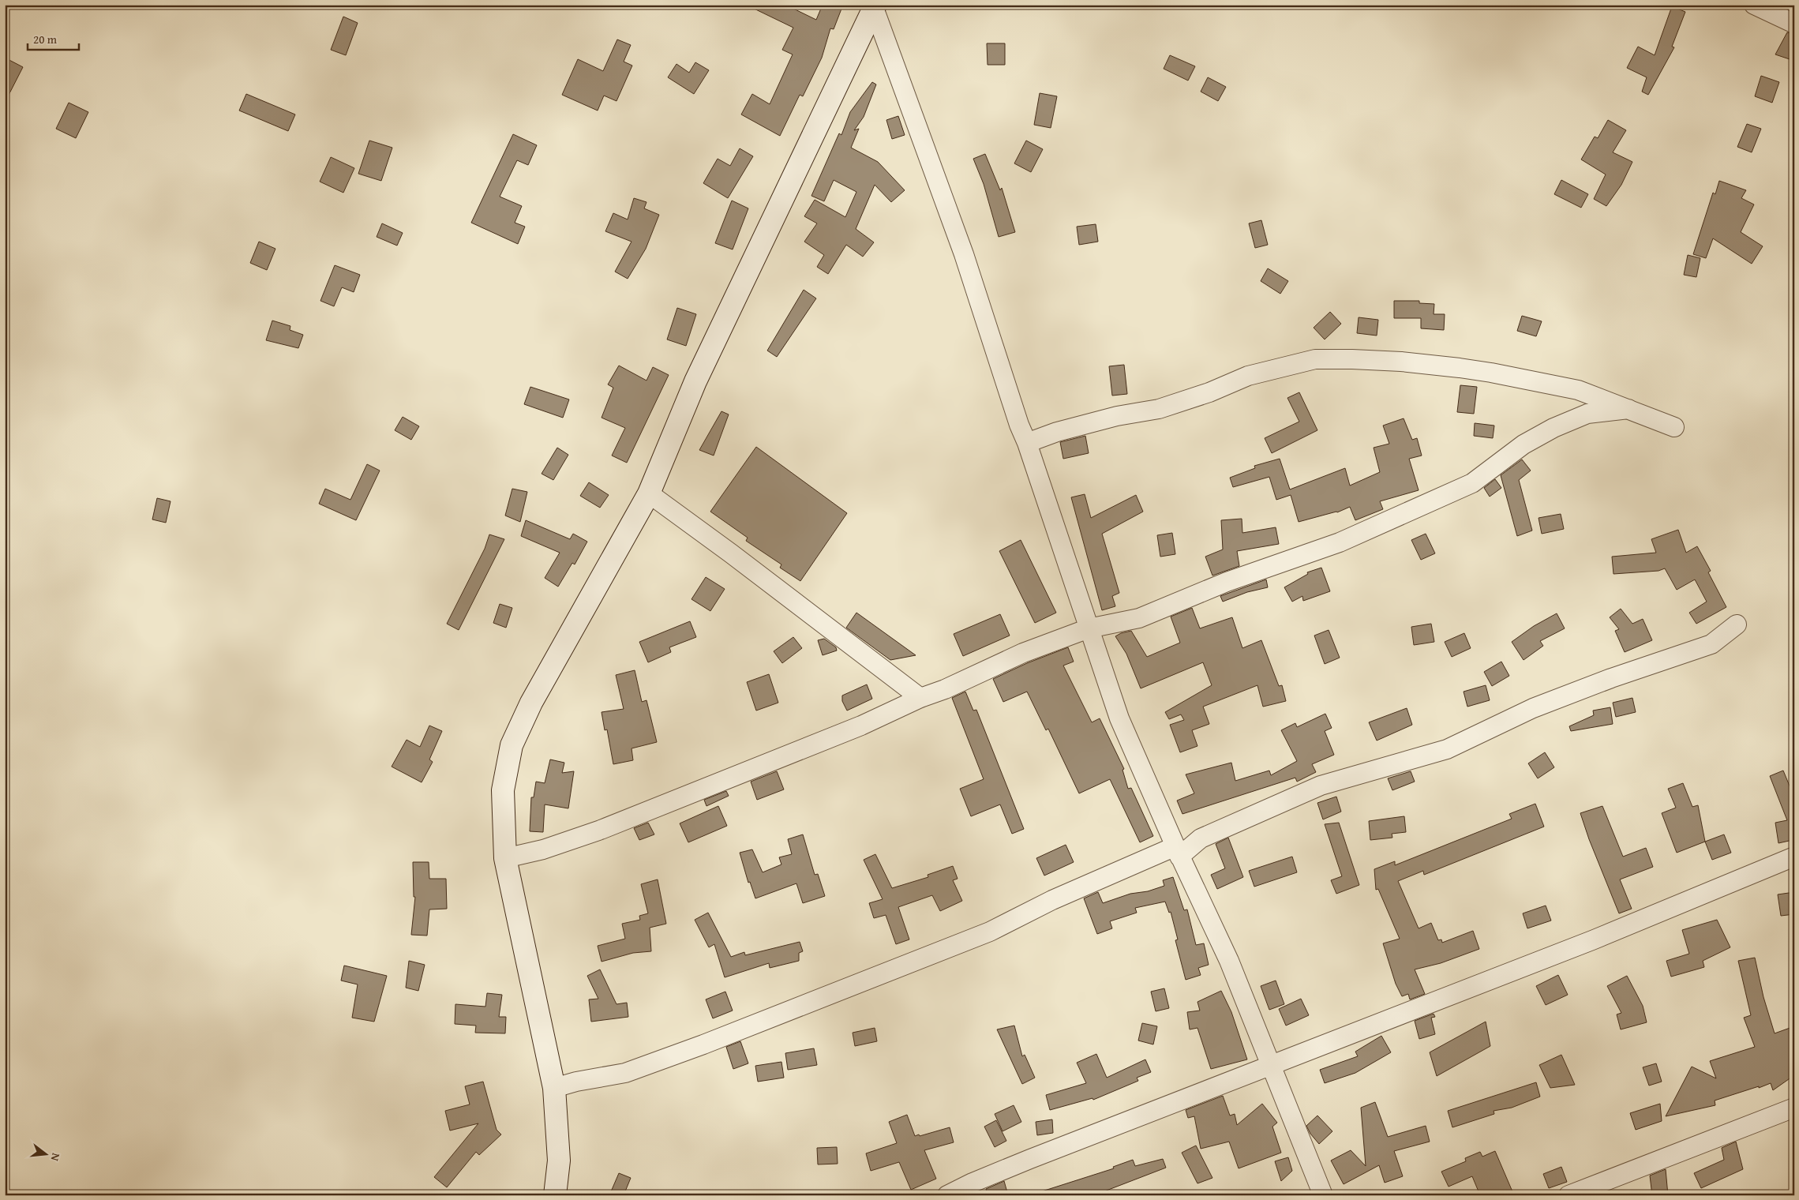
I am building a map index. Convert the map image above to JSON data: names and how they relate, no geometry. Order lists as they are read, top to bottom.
{
  "scale_bar": "20 m",
  "north": "right"
}
